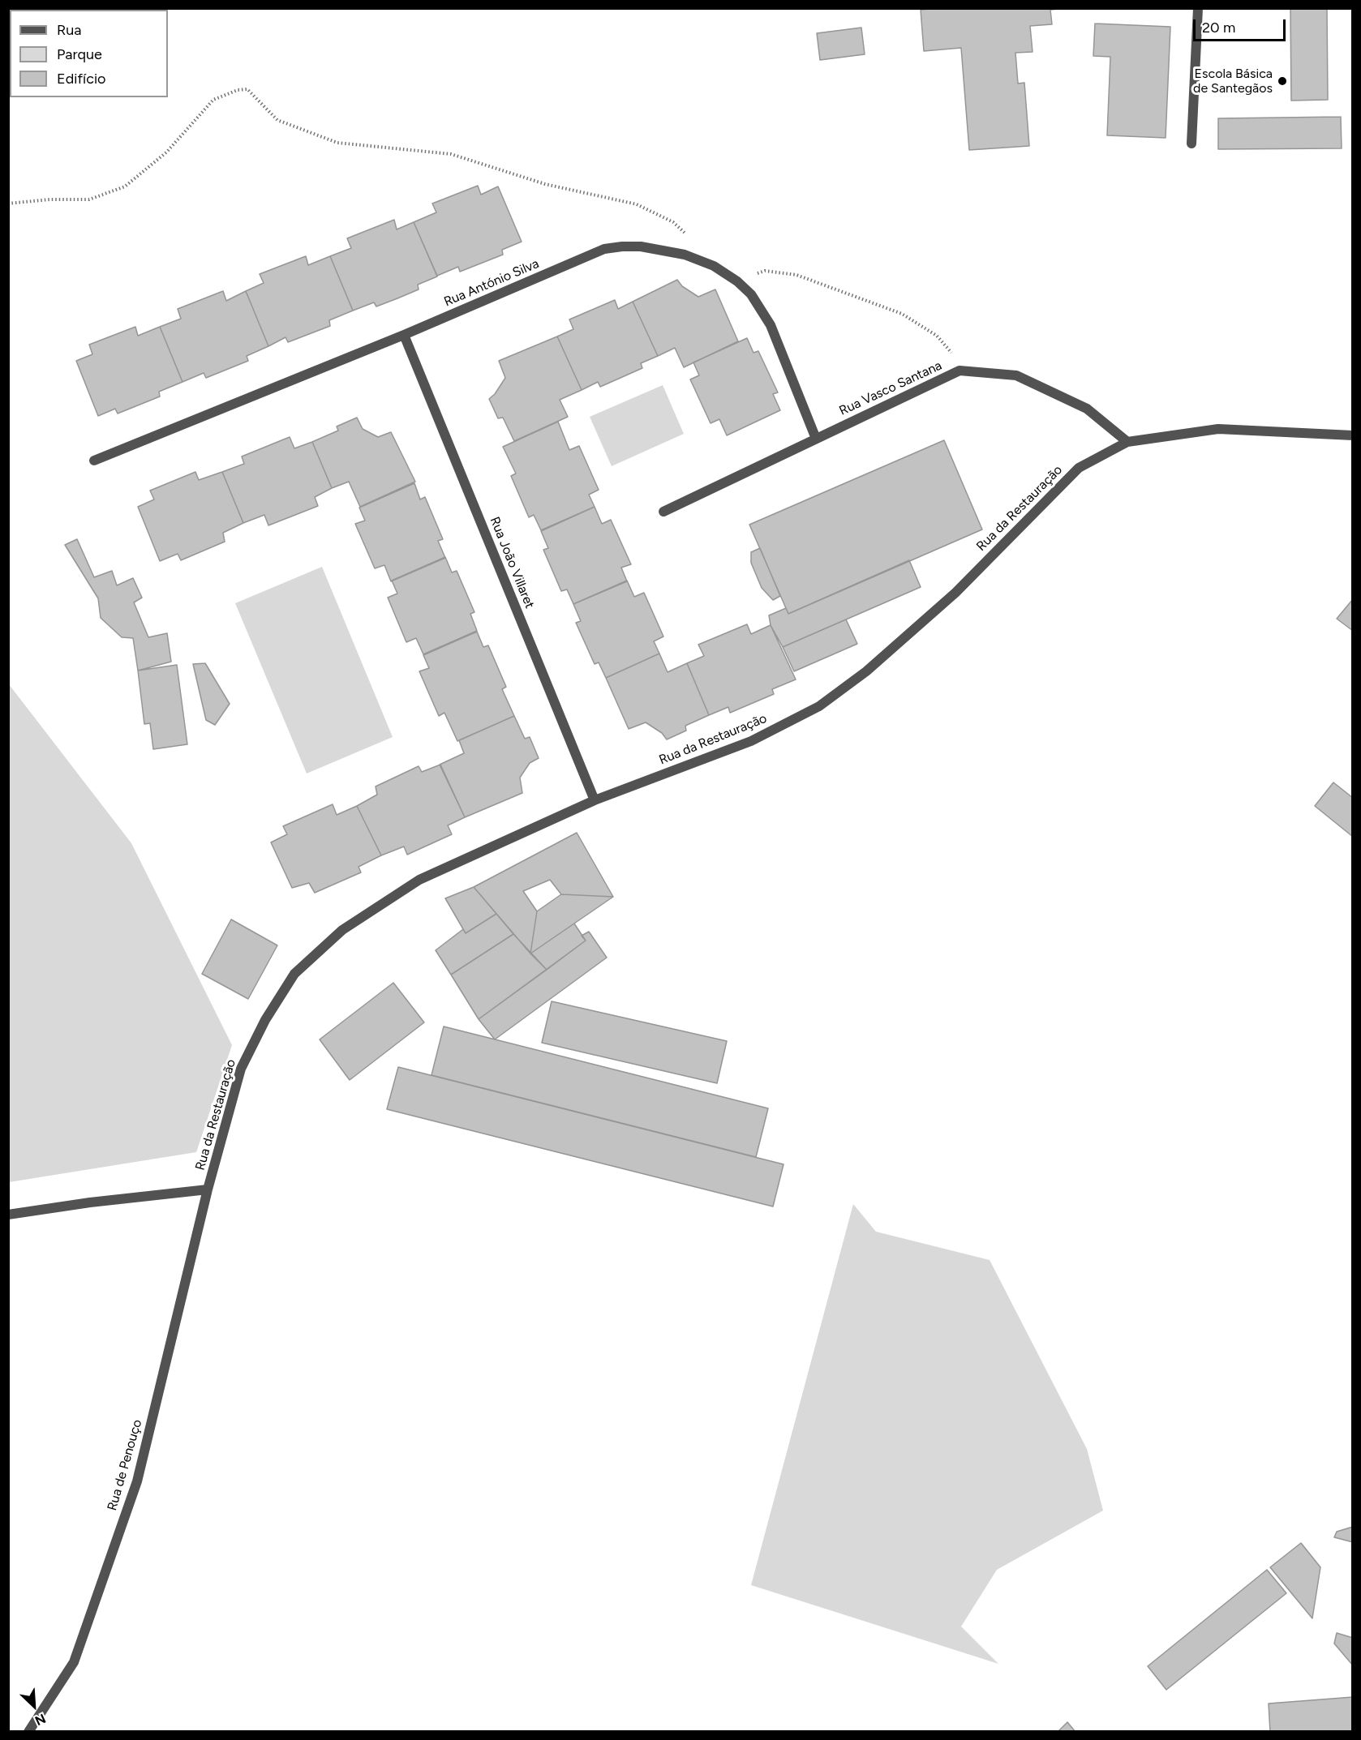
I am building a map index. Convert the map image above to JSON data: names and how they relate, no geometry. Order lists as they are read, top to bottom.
{
  "streets": {
    "street": [
      "Rua António Silva",
      "Rua Vasco Santana",
      "Rua da Restauração",
      "Rua João Villaret",
      "Rua de Penouço"
    ]
  },
  "crossings": [
    ["Rua António Silva", "Rua Vasco Santana"],
    ["Rua António Silva", "Rua João Villaret"],
    ["Rua Vasco Santana", "Rua da Restauração"],
    ["Rua da Restauração", "Rua João Villaret"],
    ["Rua da Restauração", "Rua de Penouço"]
  ],
  "places": ["Escola Básica de Santegãos"],
  "legend": ["Rua", "Parque", "Edifício"],
  "scale_bar": "20 m",
  "north": "bottom right"
}
